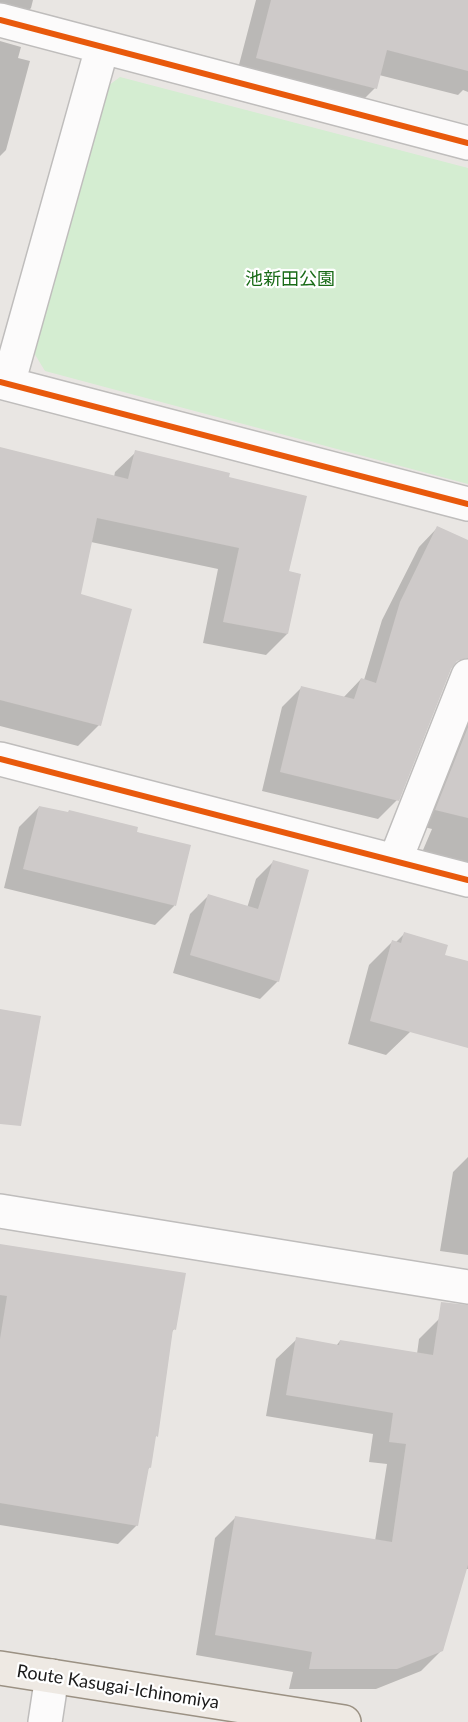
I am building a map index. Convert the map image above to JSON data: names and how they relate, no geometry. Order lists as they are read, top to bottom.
{
  "streets": {
    "main road": ["Route Kasugai-Ichinomiya"]
  },
  "parks": ["池新田公園"]
}
